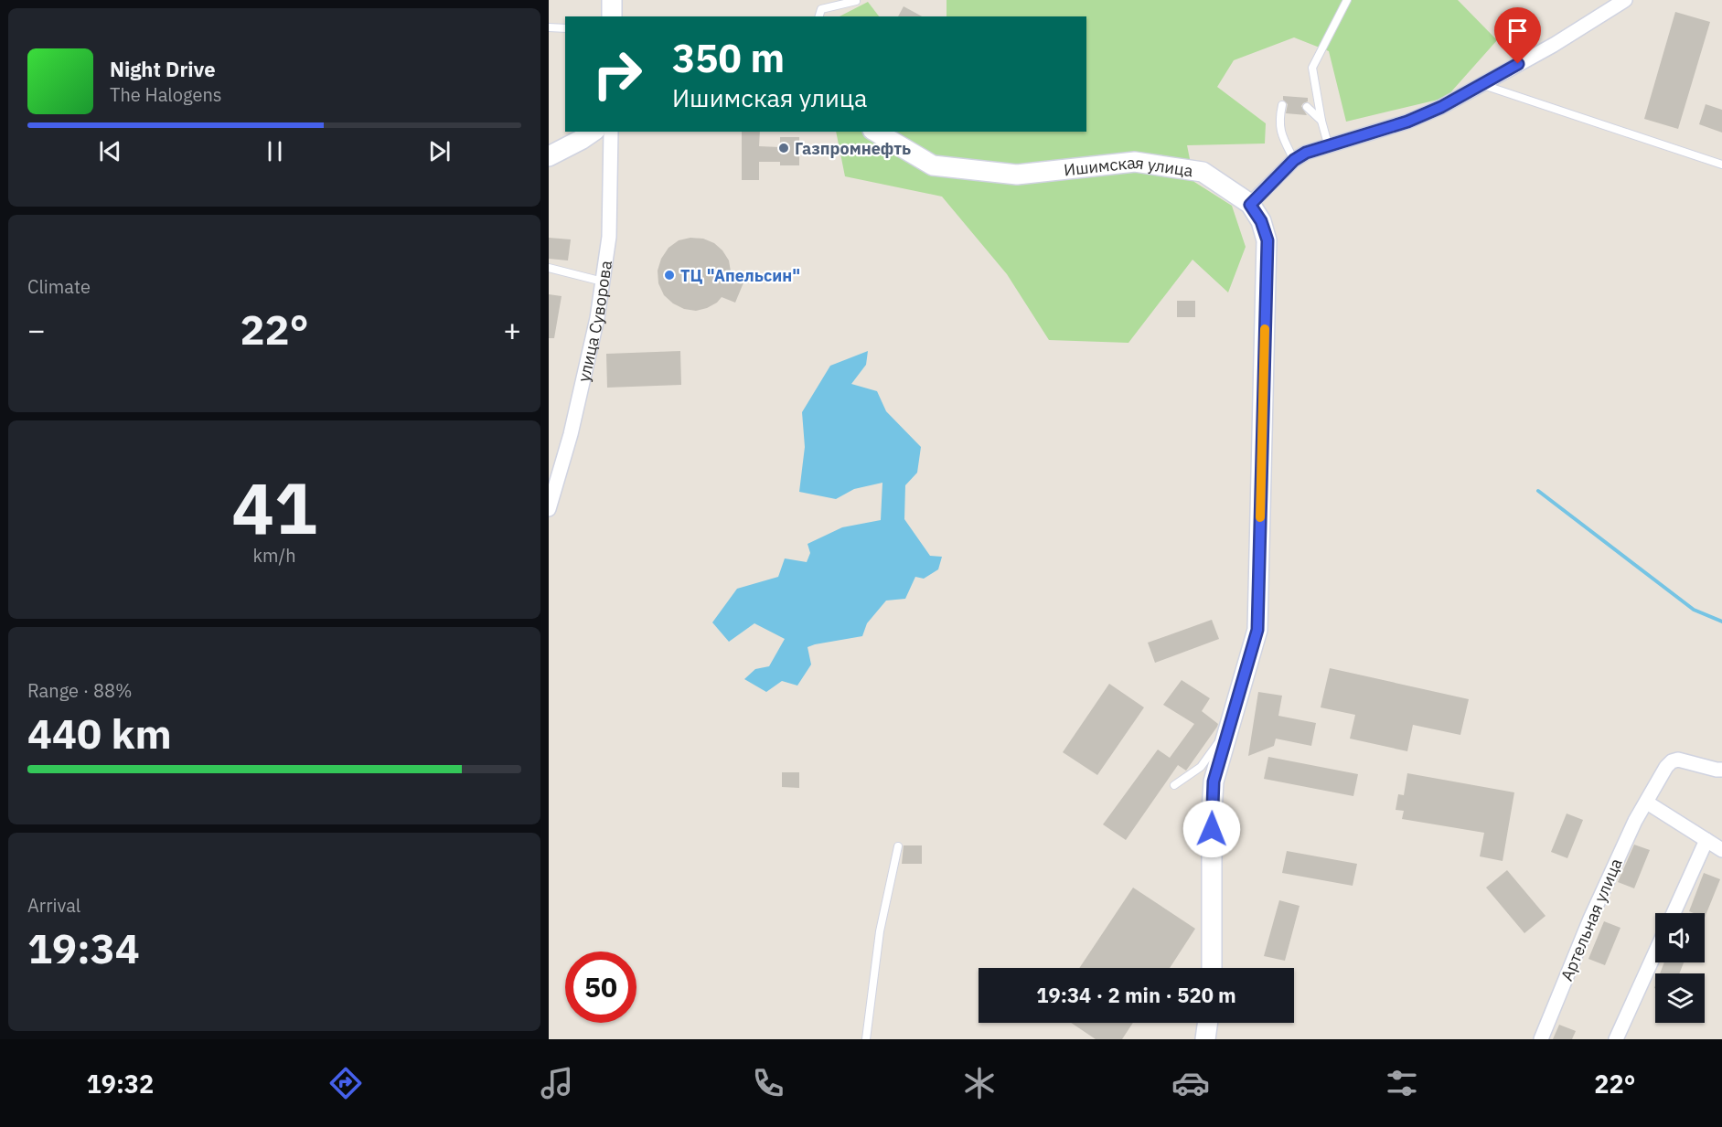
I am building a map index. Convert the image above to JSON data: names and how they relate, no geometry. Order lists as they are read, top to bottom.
{
  "streets": {
    "main road": ["Ишимская улица"],
    "street": ["улица Суворова", "Артельная улица"]
  },
  "places": ["Газпромнефть", "ТЦ \"Апельсин\""],
  "page": {
    "turn": ["350 m", "Ишимская улица"],
    "song": ["Night Drive", "The Halogens"],
    "tile": [
      "Climate",
      ["41", "km/h"],
      ["Range · 88%", "440 km"],
      ["Arrival", "19:34"]
    ],
    "heat": ["−", "22°", "+"],
    "limit": "50",
    "trip": "19:34 · 2 min · 520 m",
    "tabs": ["19:32", "22°"]
  }
}
